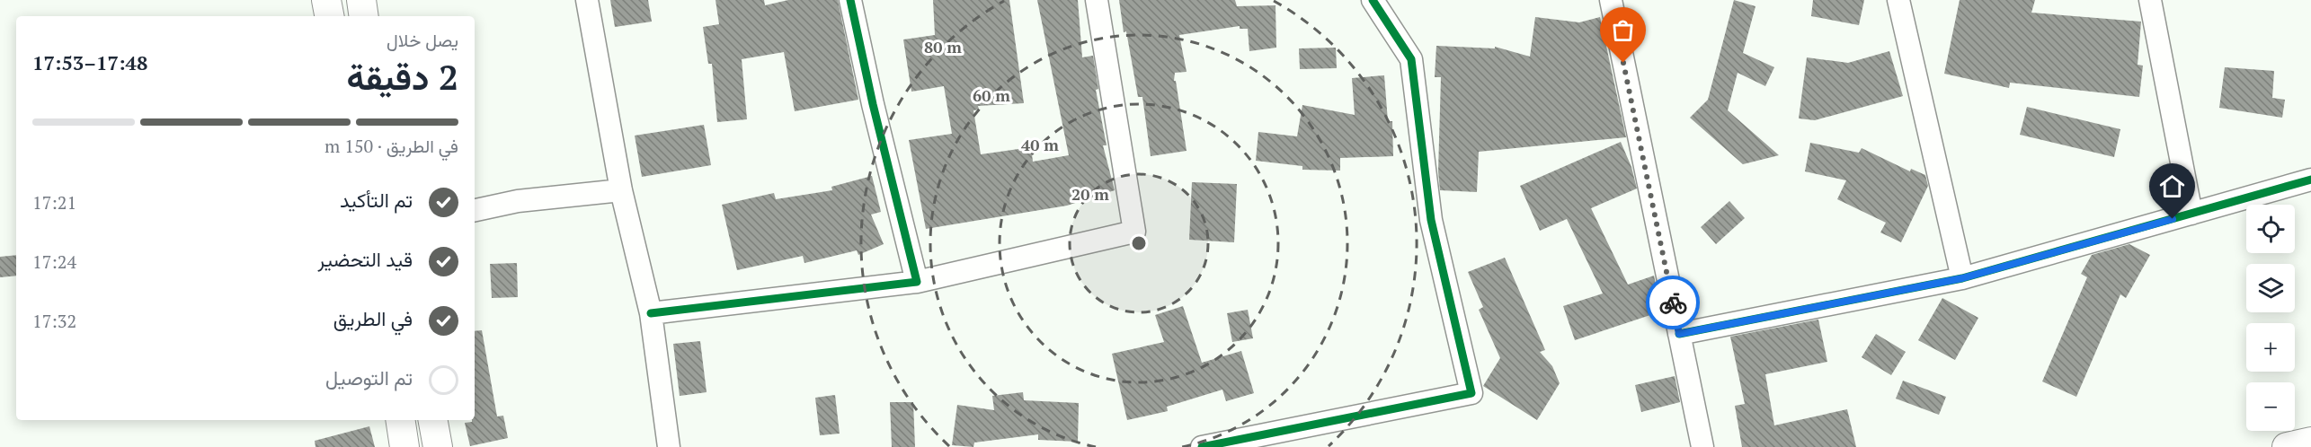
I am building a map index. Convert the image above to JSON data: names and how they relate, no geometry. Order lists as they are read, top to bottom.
{
  "page": {
    "heading": ["2 دقيقة", "يصل خلال", "17:48–17:53"],
    "bar": "في الطريق · 150 m",
    "list": [
      ["تم التأكيد", "17:21"],
      ["قيد التحضير", "17:24"],
      ["في الطريق", "17:32"],
      "تم التوصيل"
    ],
    "map_buttons": ["+", "−"]
  },
  "rings": [
    "80 m",
    "60 m",
    "40 m",
    "20 m"
  ]
}
